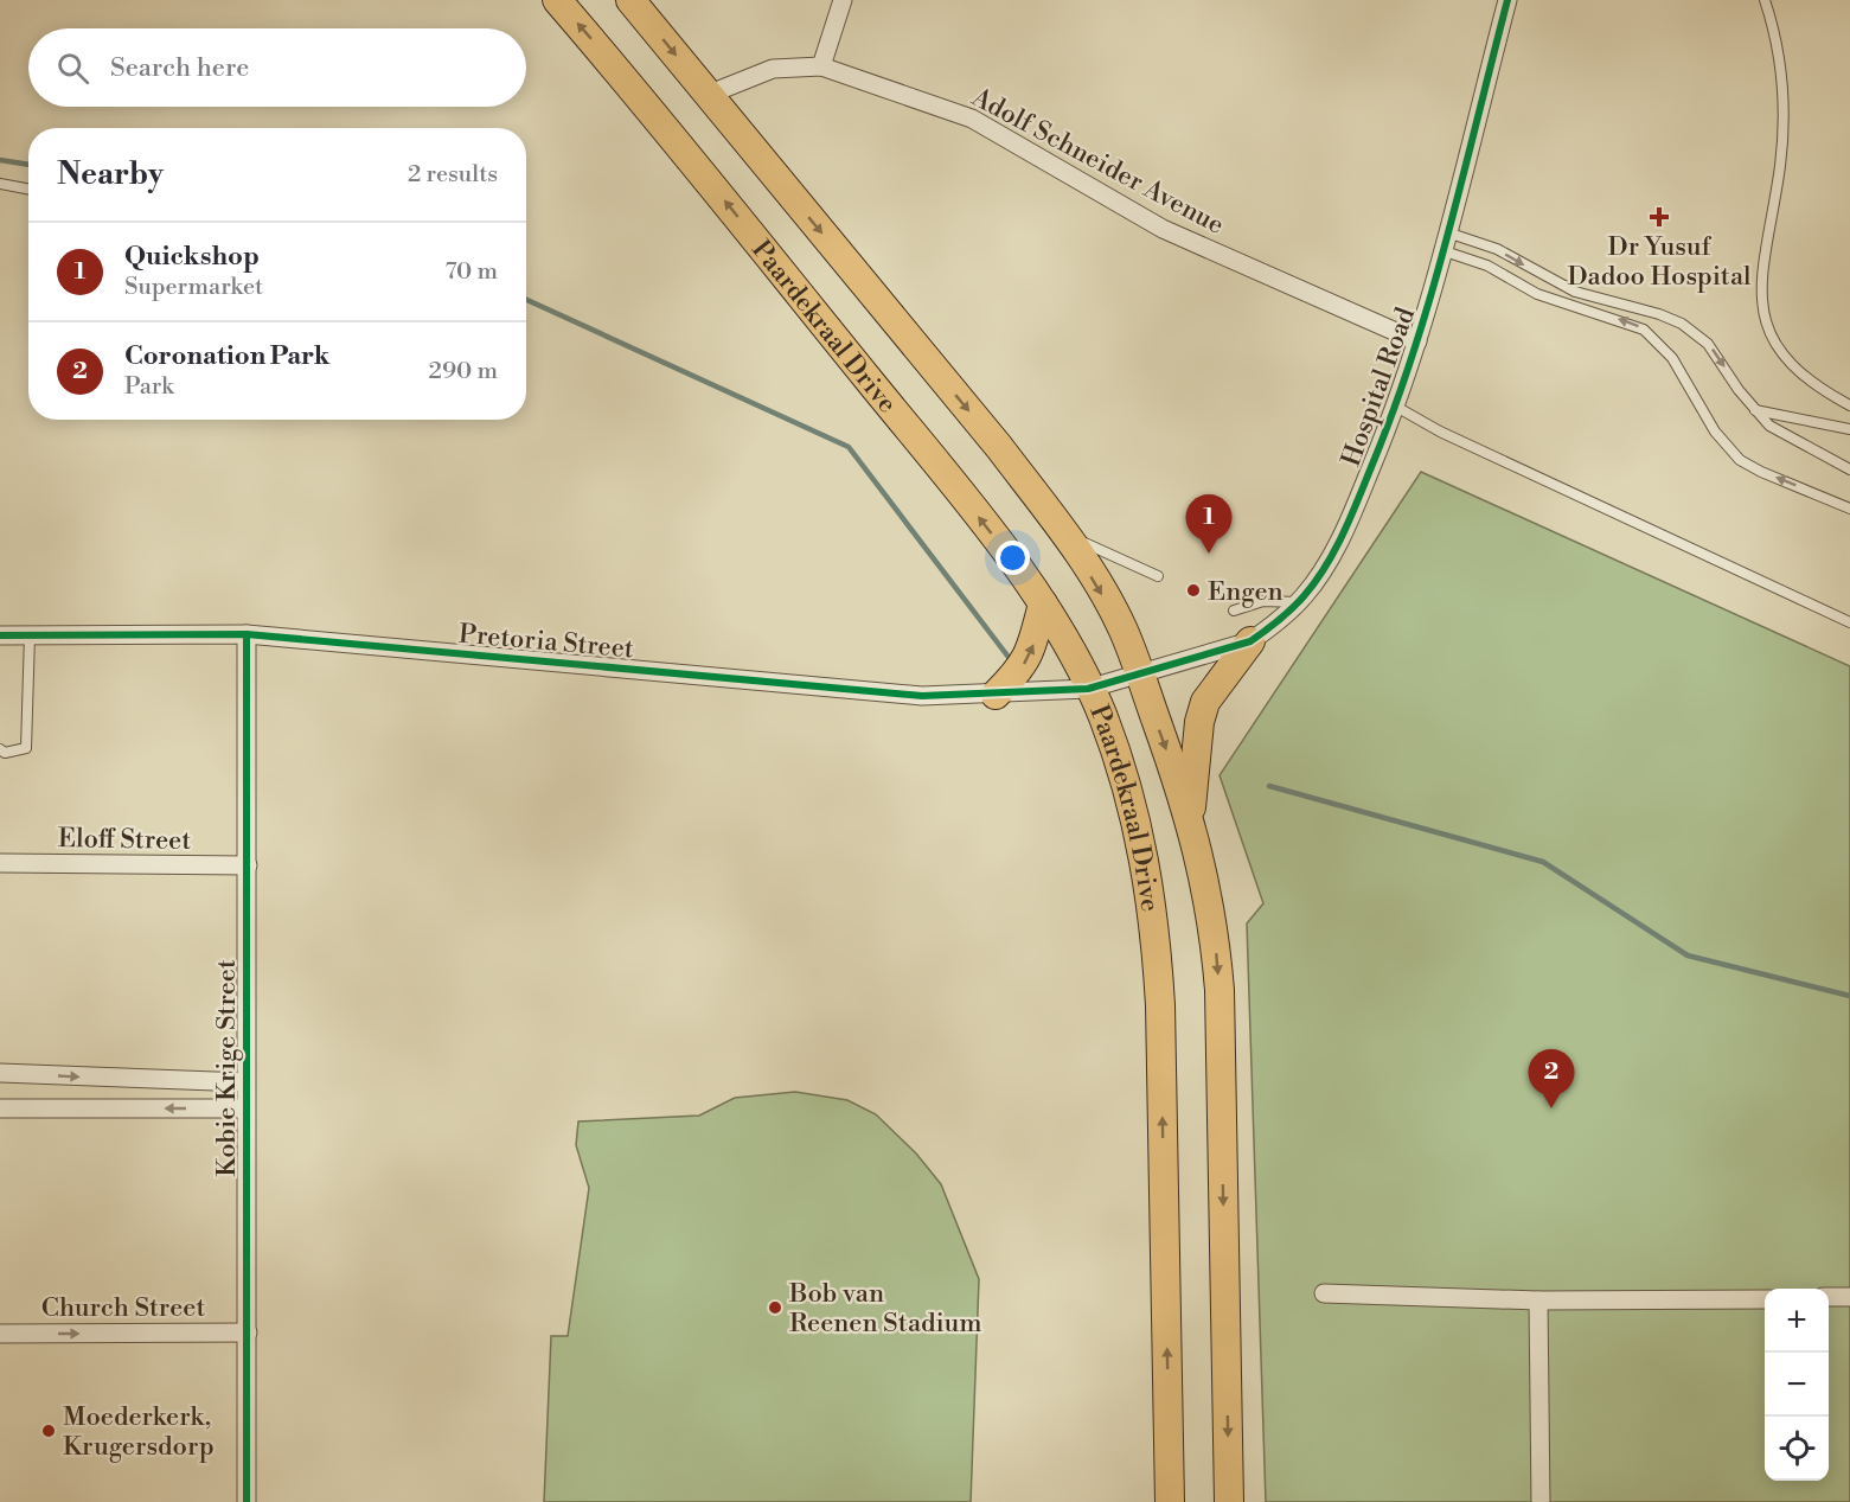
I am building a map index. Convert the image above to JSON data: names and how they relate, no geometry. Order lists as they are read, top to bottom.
{
  "streets": {
    "main road": ["Paardekraal Drive"],
    "street": [
      "Adolf Schneider Avenue",
      "Hospital Road",
      "Pretoria Street",
      "Eloff Street",
      "Kobie Krige Street",
      "Church Street"
    ]
  },
  "crossings": [
    ["Adolf Schneider Avenue", "Paardekraal Drive"],
    ["Adolf Schneider Avenue", "Hospital Road"],
    ["Paardekraal Drive", "Hospital Road"],
    ["Paardekraal Drive", "Pretoria Street"],
    ["Hospital Road", "Pretoria Street"],
    ["Pretoria Street", "Kobie Krige Street"],
    ["Eloff Street", "Kobie Krige Street"],
    ["Kobie Krige Street", "Church Street"]
  ],
  "one_way": ["Church Street"],
  "places": {
    "health": ["Dr Yusuf Dadoo Hospital"],
    "other": ["Engen", "Bob van Reenen Stadium", "Moederkerk, Krugersdorp"]
  },
  "page": {
    "search": "Search here",
    "heading": ["Nearby", "2 results"],
    "list": [
      {
        "mark": "1",
        "name": "Quickshop",
        "note": "Supermarket",
        "value": "70 m"
      },
      {
        "mark": "2",
        "name": "Coronation Park",
        "note": "Park",
        "value": "290 m"
      }
    ],
    "pins": ["1", "2"],
    "map_buttons": ["+", "−"]
  }
}
